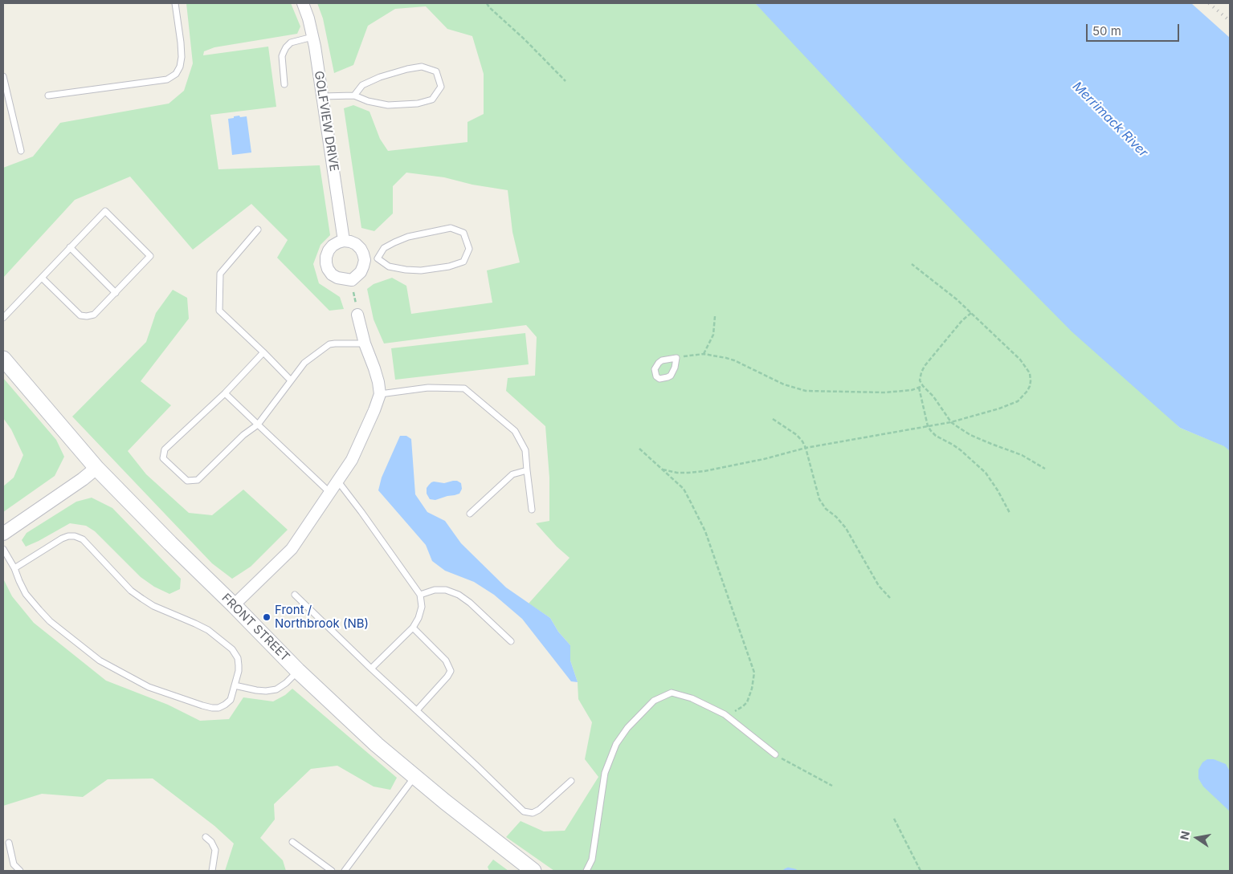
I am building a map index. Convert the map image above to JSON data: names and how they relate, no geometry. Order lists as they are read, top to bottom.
{
  "streets": {
    "main road": ["FRONT STREET"],
    "street": ["GOLFVIEW DRIVE"]
  },
  "water": ["Merrimack River"],
  "places": ["Front / Northbrook (NB)"],
  "scale_bar": "50 m",
  "north": "left"
}
